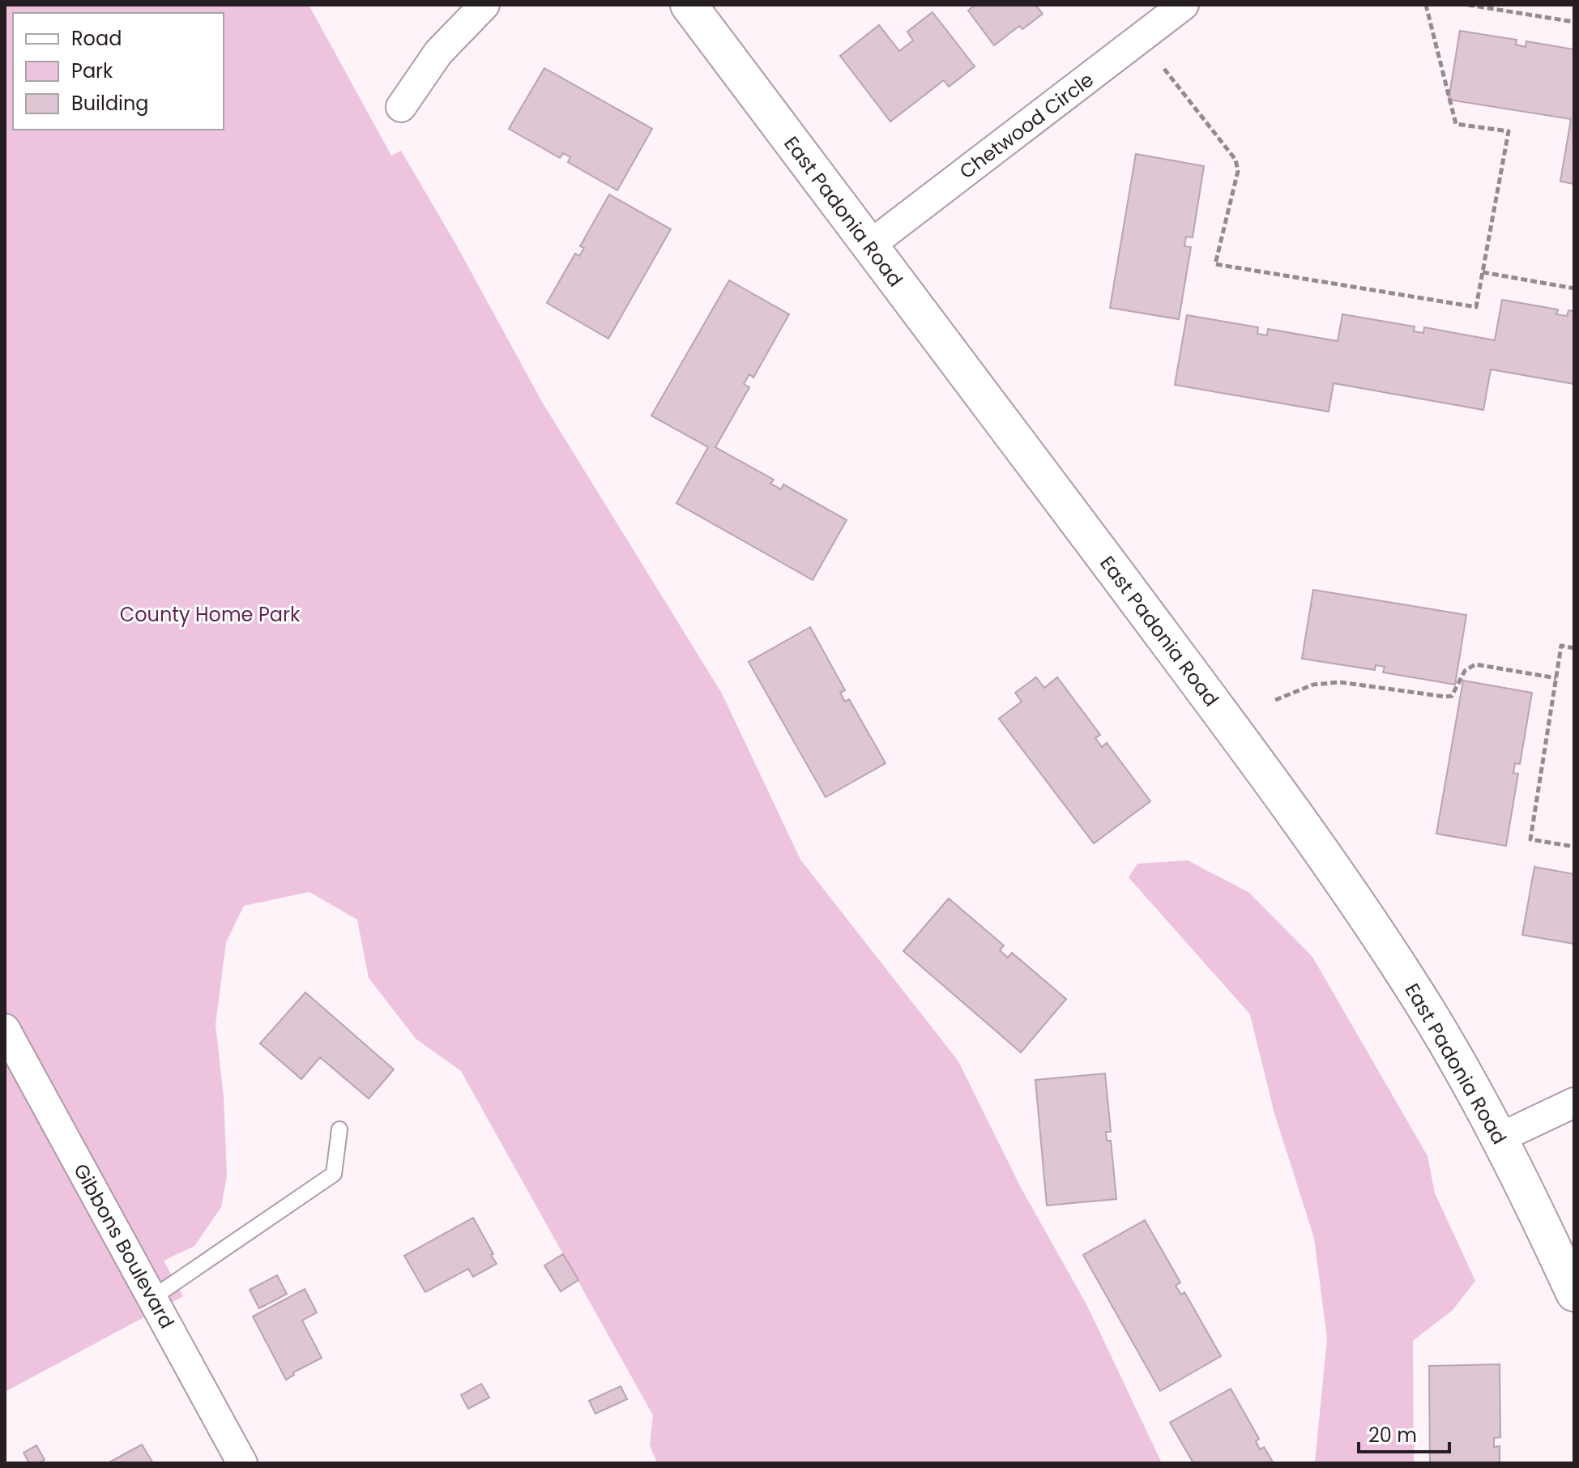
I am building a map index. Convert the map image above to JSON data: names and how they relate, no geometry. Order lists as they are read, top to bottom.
{
  "streets": {
    "street": ["Chetwood Circle", "East Padonia Road", "Gibbons Boulevard"]
  },
  "crossings": [
    ["Chetwood Circle", "East Padonia Road"]
  ],
  "parks": ["County Home Park"],
  "legend": ["Road", "Park", "Building"],
  "scale_bar": "20 m"
}
